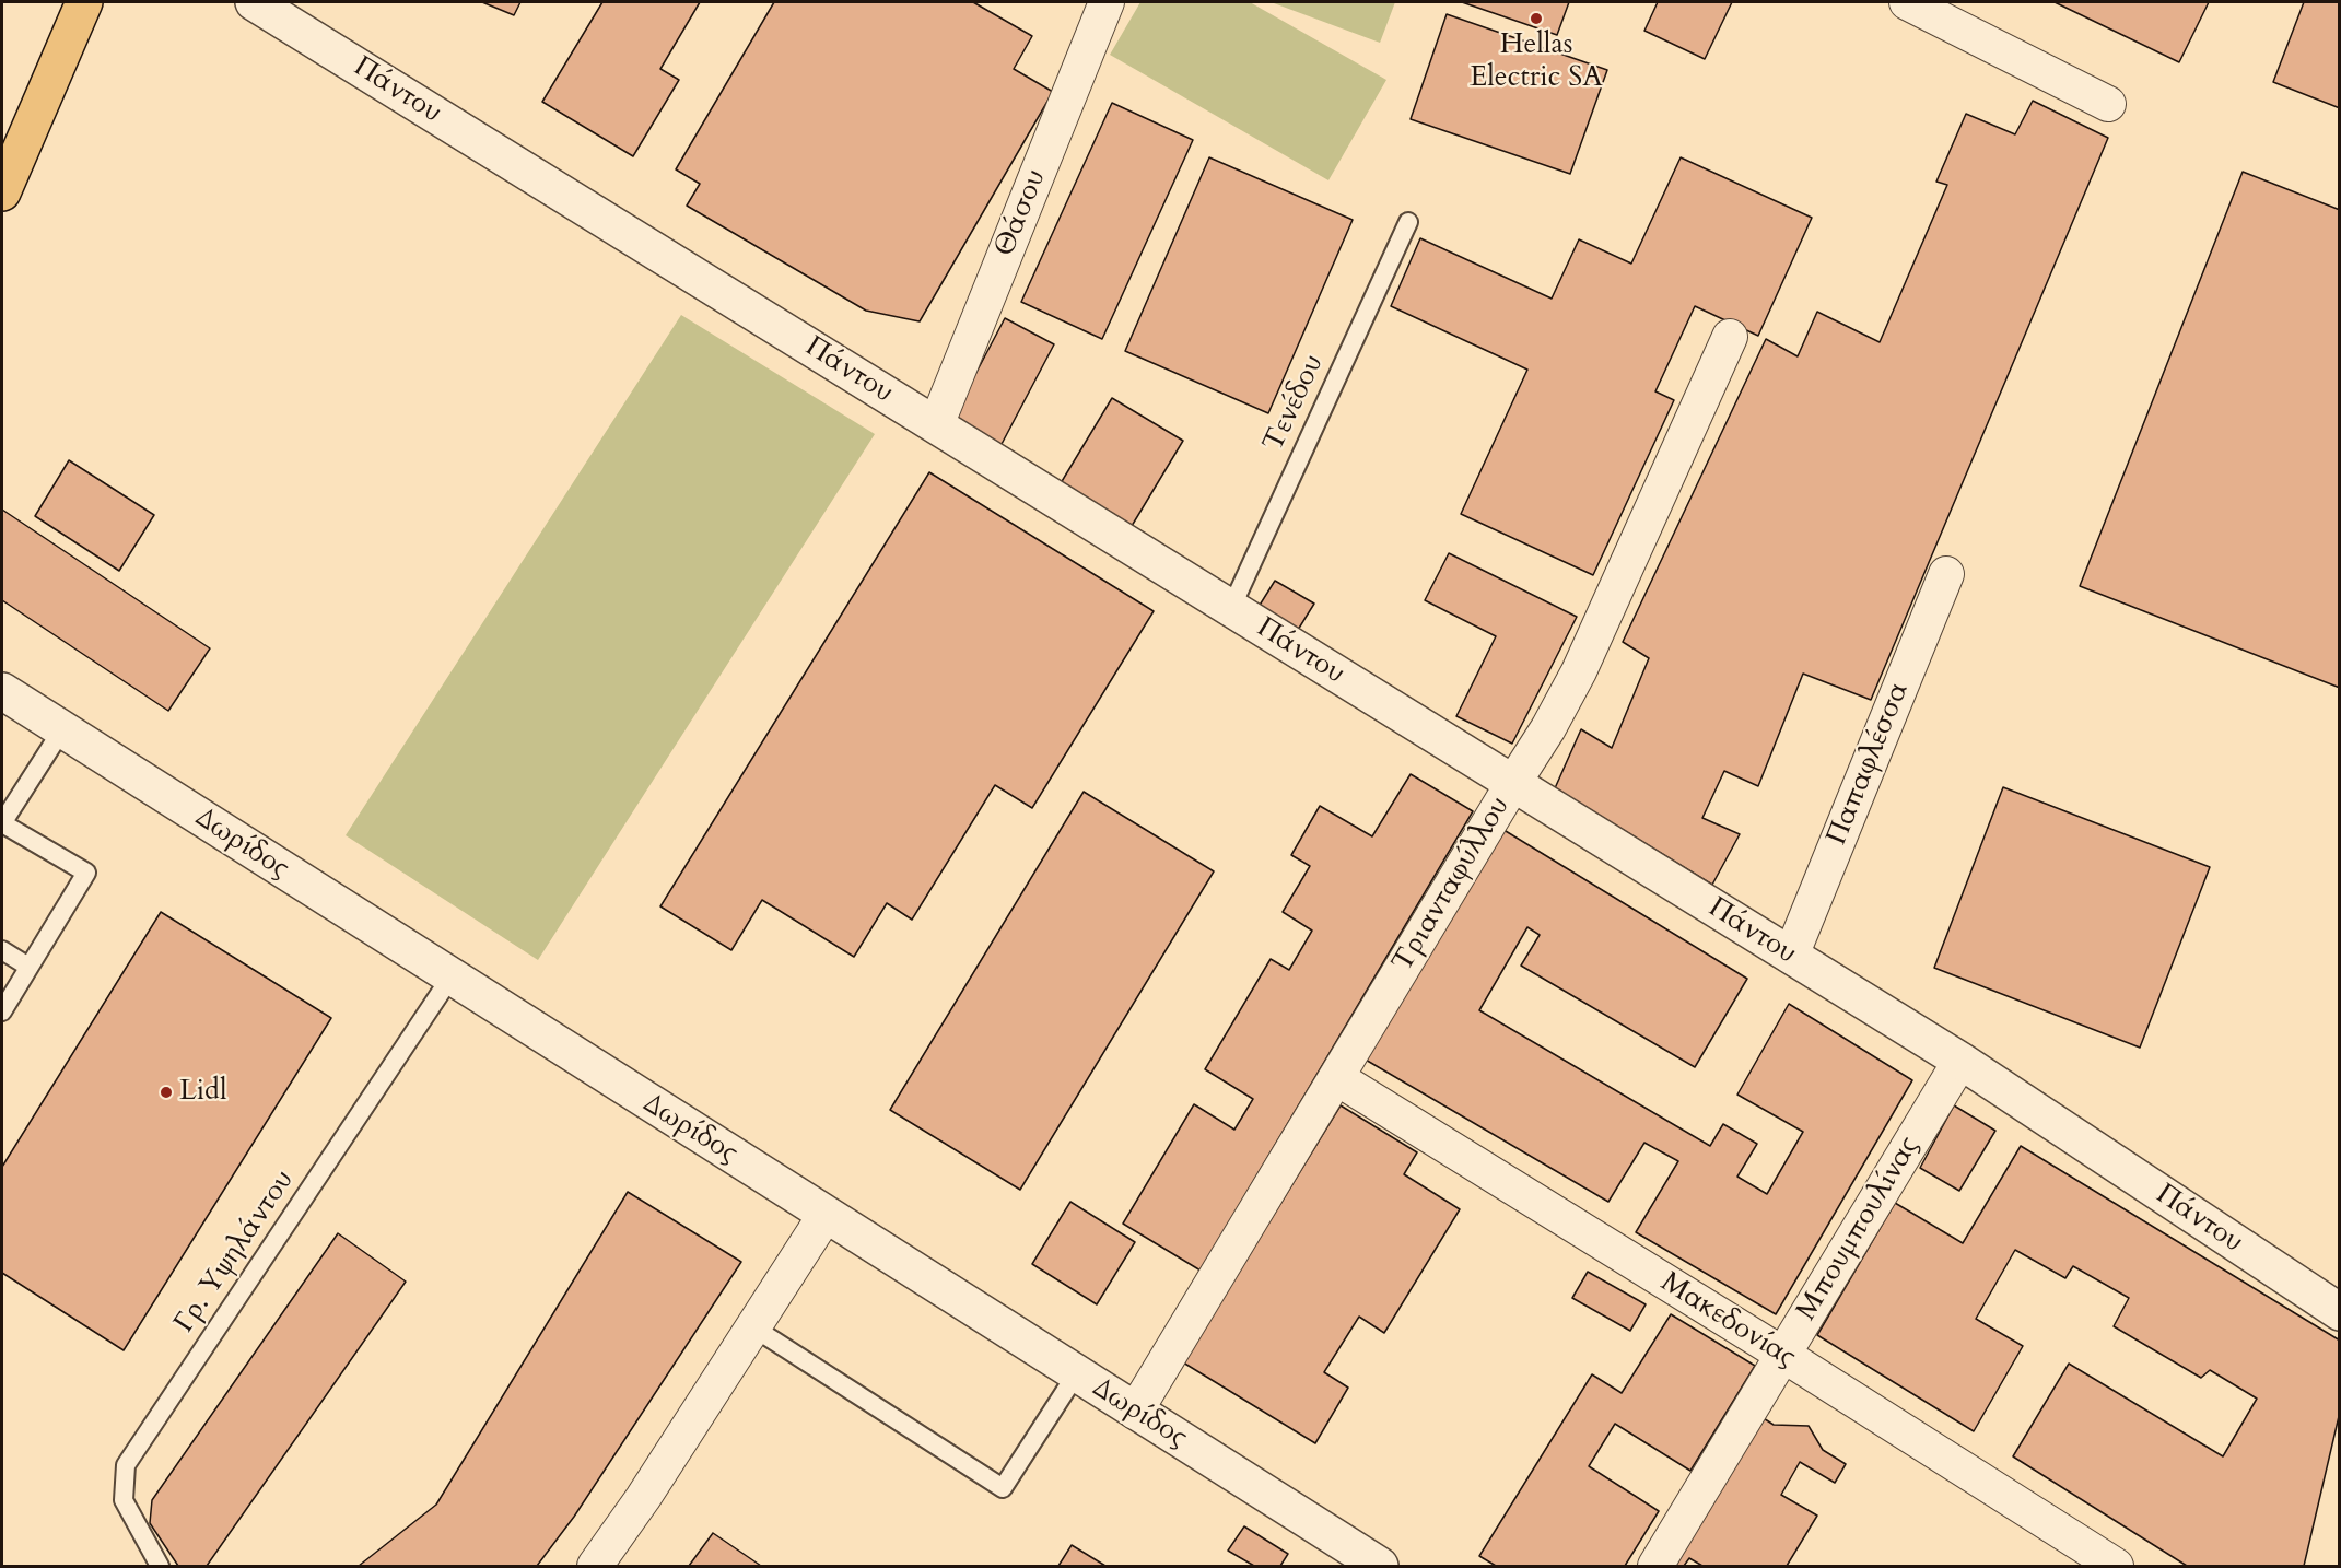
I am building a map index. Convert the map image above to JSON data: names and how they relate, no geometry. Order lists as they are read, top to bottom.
{
  "streets": {
    "street": [
      "Πάντου",
      "Θάσου",
      "Παπαφλέσσα",
      "Δωρίδος",
      "Τριανταφύλλου",
      "Μπουμπουλίνας",
      "Μακεδονίας"
    ],
    "lane": ["Τενέδου", "Γρ. Υψηλάντου"]
  },
  "crossings": [
    ["Πάντου", "Θάσου"],
    ["Πάντου", "Τενέδου"],
    ["Πάντου", "Παπαφλέσσα"],
    ["Πάντου", "Τριανταφύλλου"],
    ["Πάντου", "Μπουμπουλίνας"],
    ["Δωρίδος", "Τριανταφύλλου"],
    ["Δωρίδος", "Γρ. Υψηλάντου"],
    ["Τριανταφύλλου", "Μακεδονίας"],
    ["Μπουμπουλίνας", "Μακεδονίας"]
  ],
  "places": ["Hellas Electric SA", "Lidl"]
}
